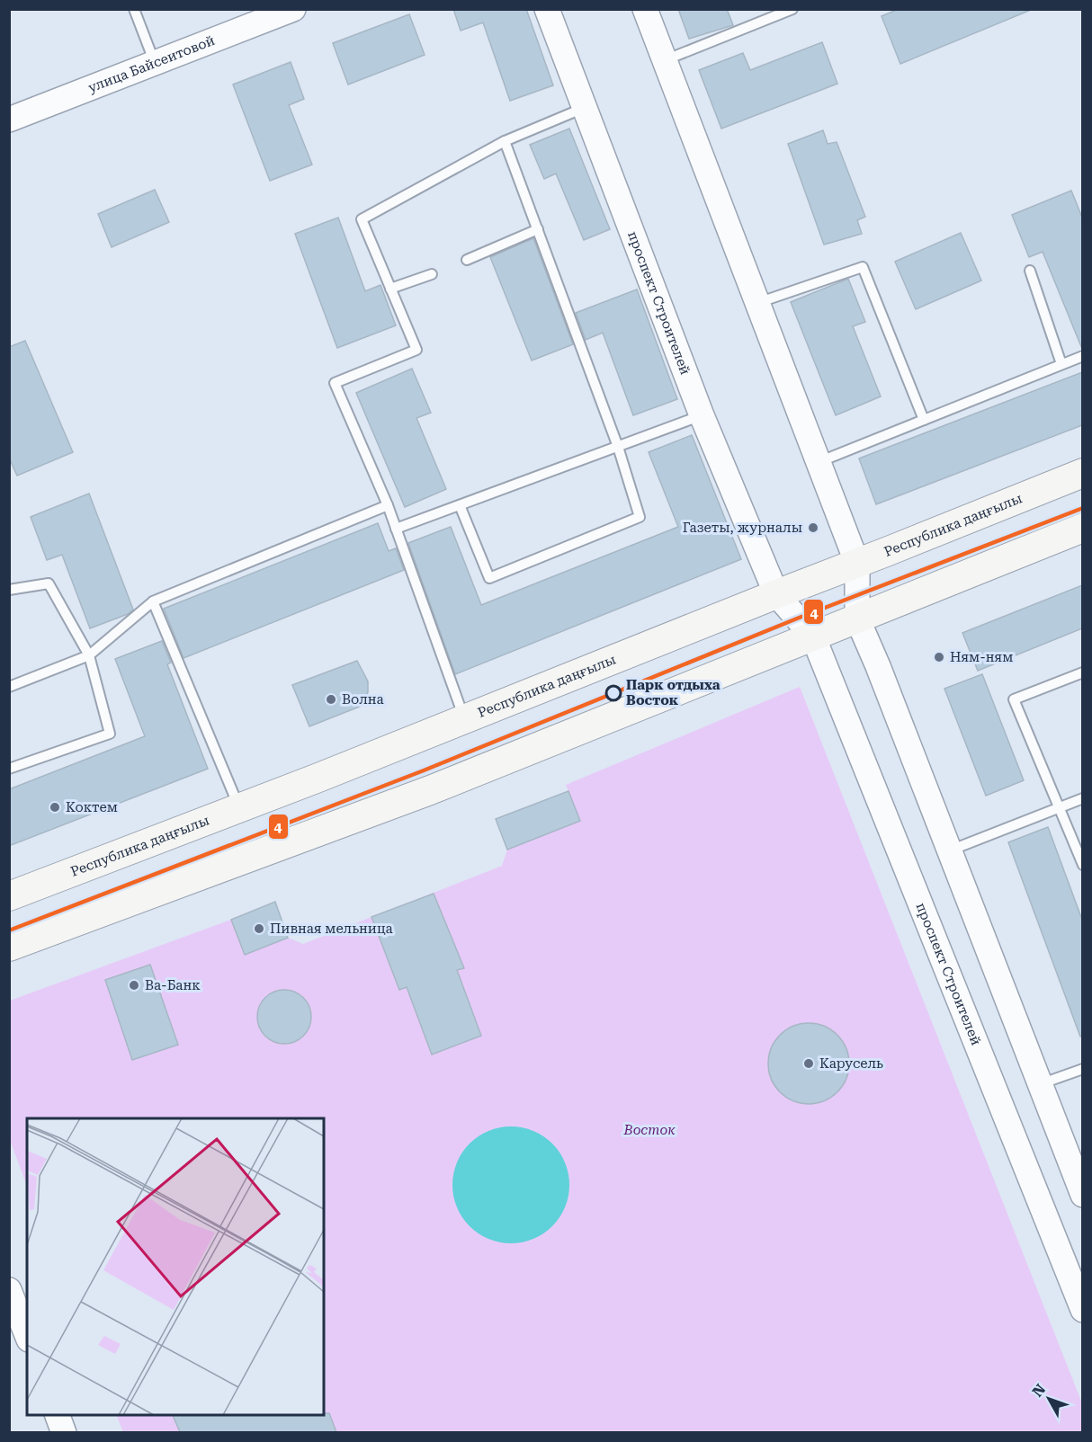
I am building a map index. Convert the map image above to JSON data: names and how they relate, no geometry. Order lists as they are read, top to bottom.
{
  "streets": {
    "main road": ["Республика даңғылы"],
    "street": ["улица Байсеитовой", "проспект Строителей"]
  },
  "crossings": [
    ["проспект Строителей", "Республика даңғылы"]
  ],
  "parks": ["Восток"],
  "places": [
    "Газеты, журналы",
    "Ням-ням",
    "Парк отдыха Восток",
    "Волна",
    "Коктем",
    "Пивная мельница",
    "Ва-Банк",
    "Карусель"
  ],
  "lines": ["transit line 4"],
  "north": "top left"
}
